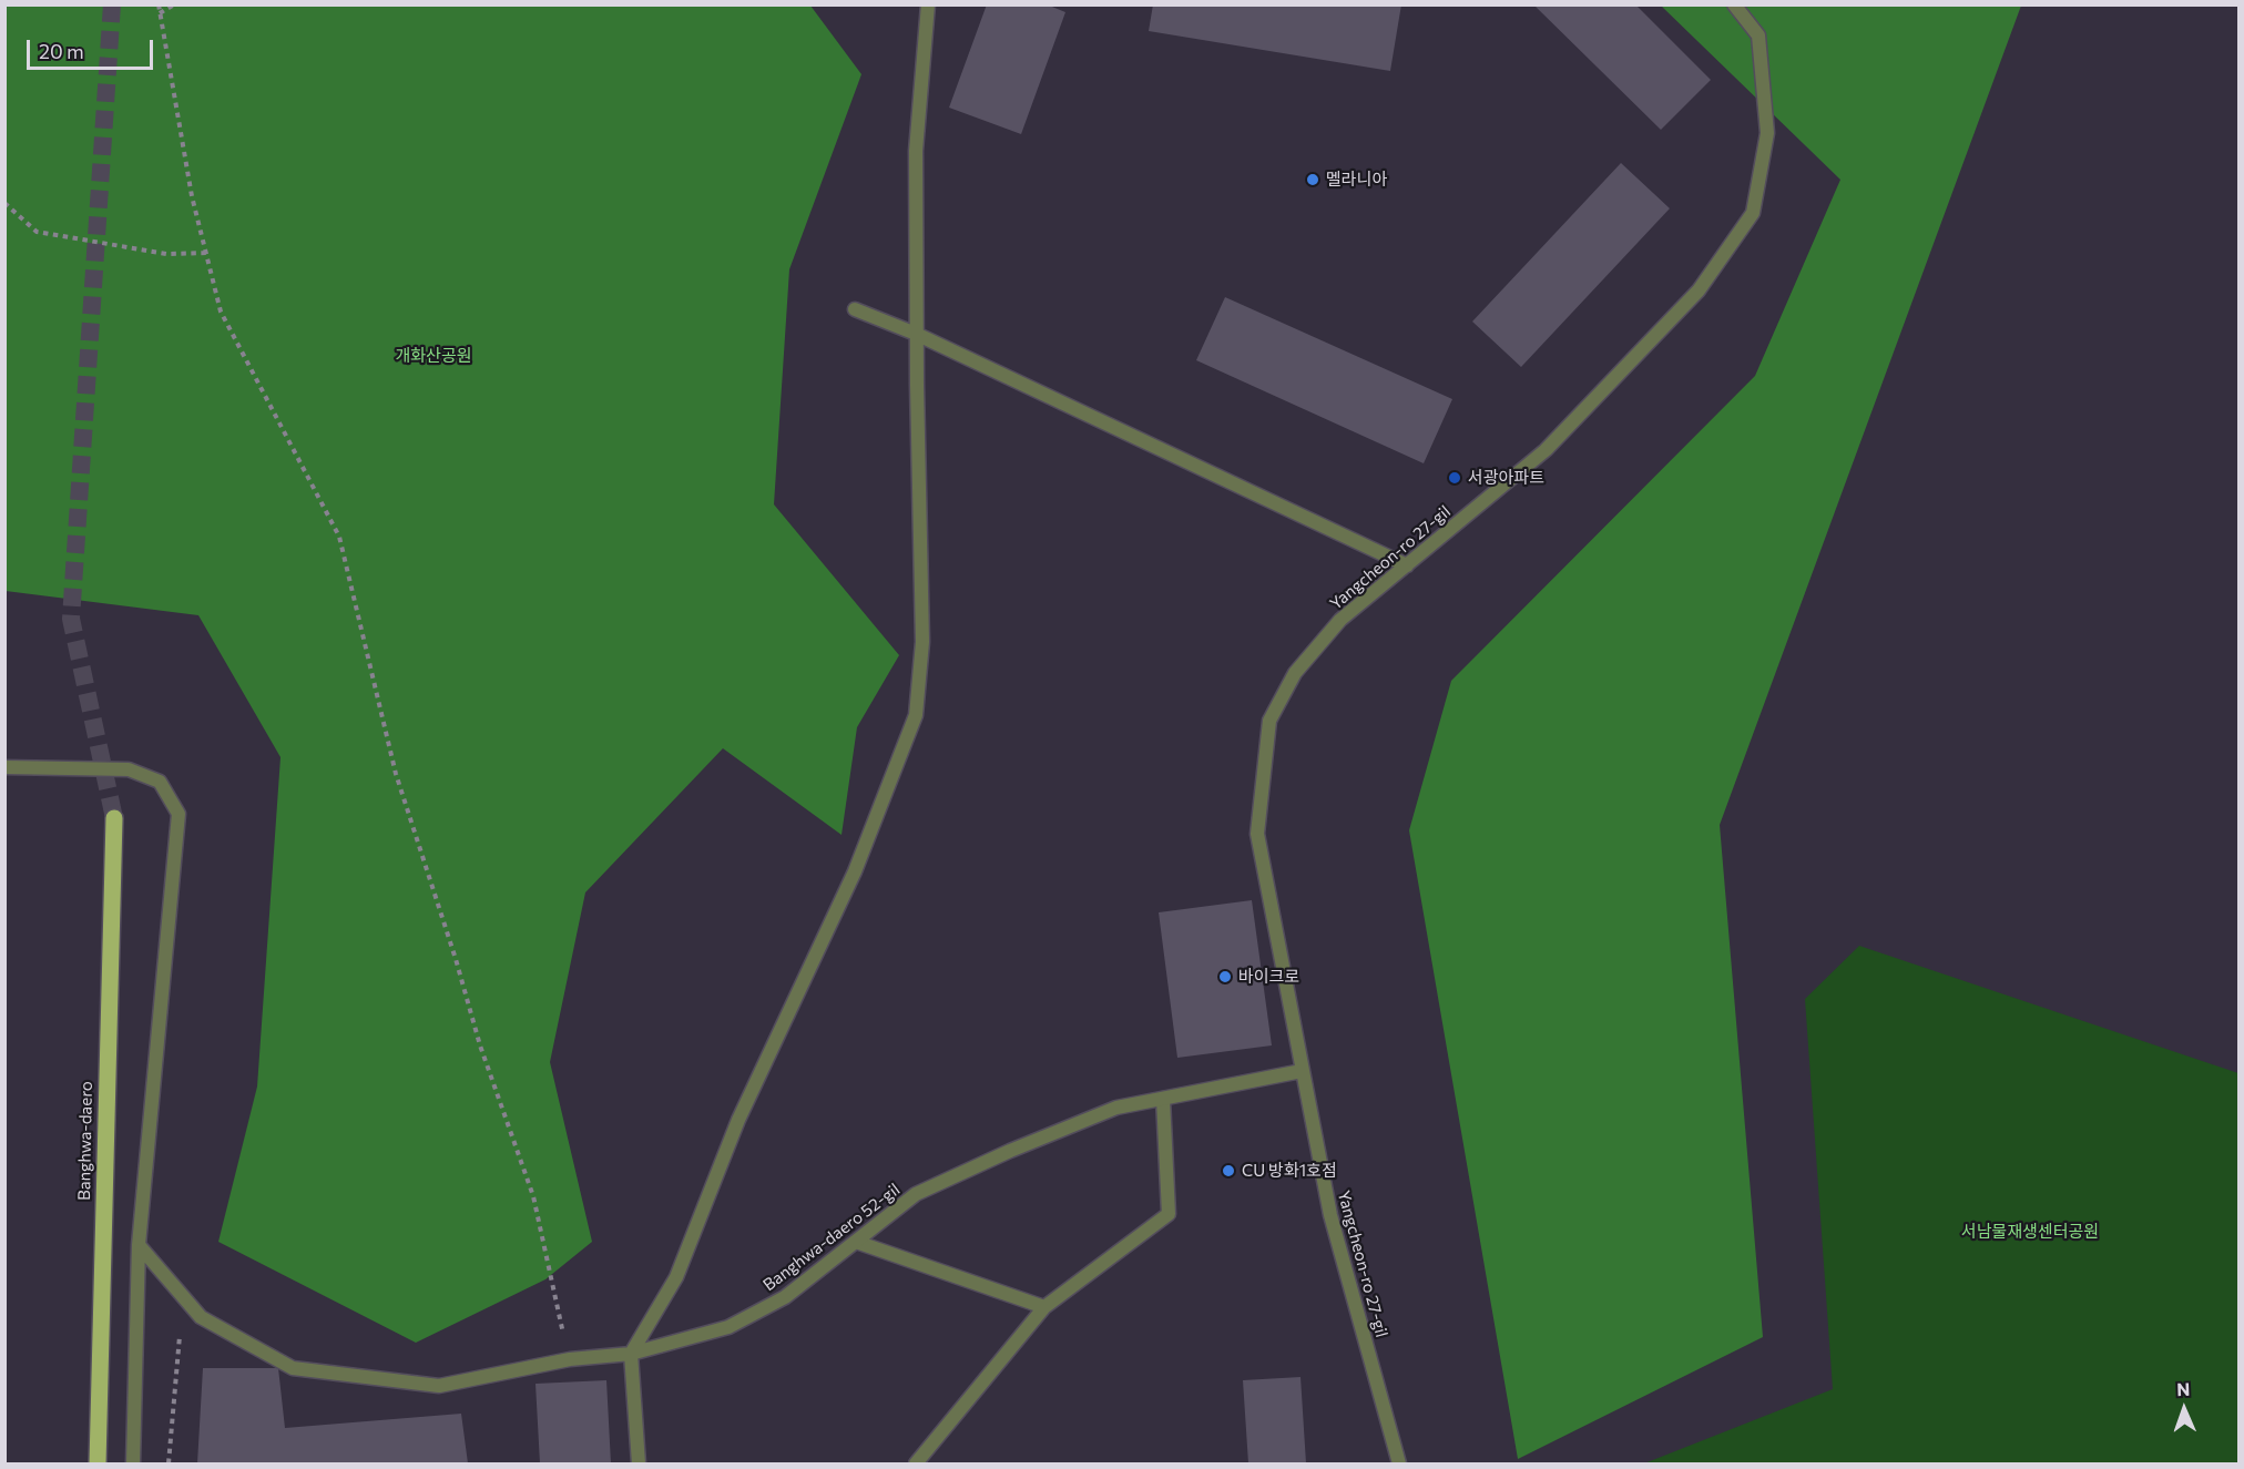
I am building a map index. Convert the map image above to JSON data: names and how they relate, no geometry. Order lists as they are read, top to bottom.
{
  "streets": {
    "main road": ["Banghwa-daero"],
    "street": ["Yangcheon-ro 27-gil", "Banghwa-daero 52-gil"]
  },
  "crossings": [
    ["Yangcheon-ro 27-gil", "Banghwa-daero 52-gil"]
  ],
  "parks": ["개화산공원", "서남물재생센터공원"],
  "places": [
    "멜라니아",
    "서광아파트",
    "바이크로",
    "CU 방화1호점"
  ],
  "scale_bar": "20 m",
  "north": "top"
}
